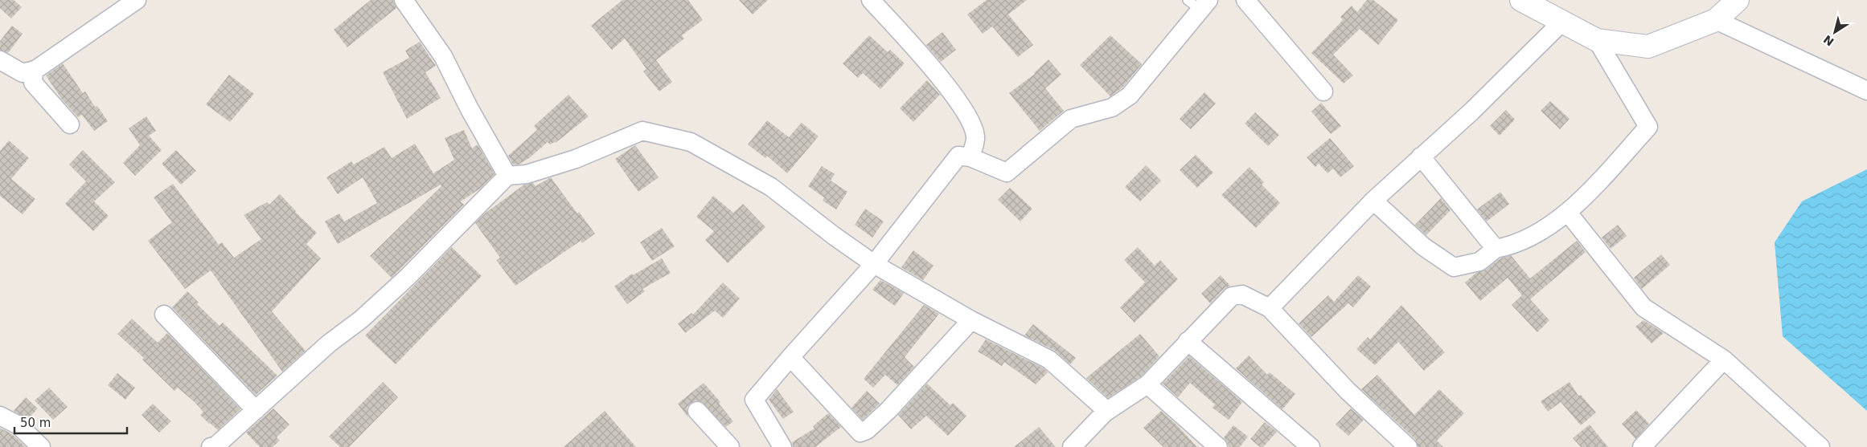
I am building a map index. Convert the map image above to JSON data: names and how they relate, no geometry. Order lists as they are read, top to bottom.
{
  "scale_bar": "50 m",
  "north": "bottom left"
}
